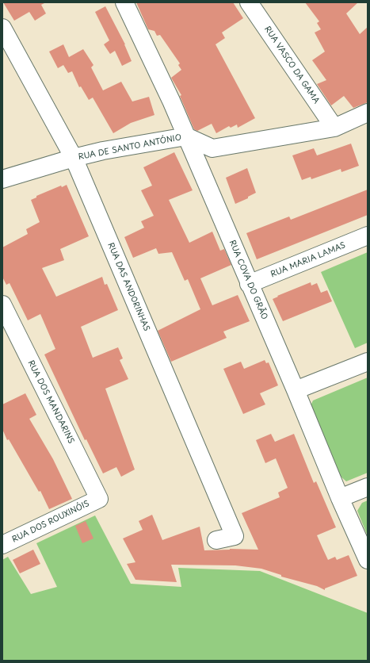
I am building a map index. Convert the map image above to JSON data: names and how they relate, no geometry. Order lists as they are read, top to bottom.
{
  "streets": {
    "street": [
      "RUA VASCO DA GAMA",
      "RUA DE SANTO ANTÓNIO",
      "RUA MARIA LAMAS",
      "RUA COVA DO GRÃO",
      "RUA DAS ANDORINHAS",
      "RUA DOS MANDARINS",
      "RUA DOS ROUXINÓIS"
    ]
  },
  "crossings": [
    ["RUA VASCO DA GAMA", "RUA DE SANTO ANTÓNIO"],
    ["RUA DE SANTO ANTÓNIO", "RUA COVA DO GRÃO"],
    ["RUA DE SANTO ANTÓNIO", "RUA DAS ANDORINHAS"],
    ["RUA MARIA LAMAS", "RUA COVA DO GRÃO"],
    ["RUA DOS MANDARINS", "RUA DOS ROUXINÓIS"]
  ]
}
